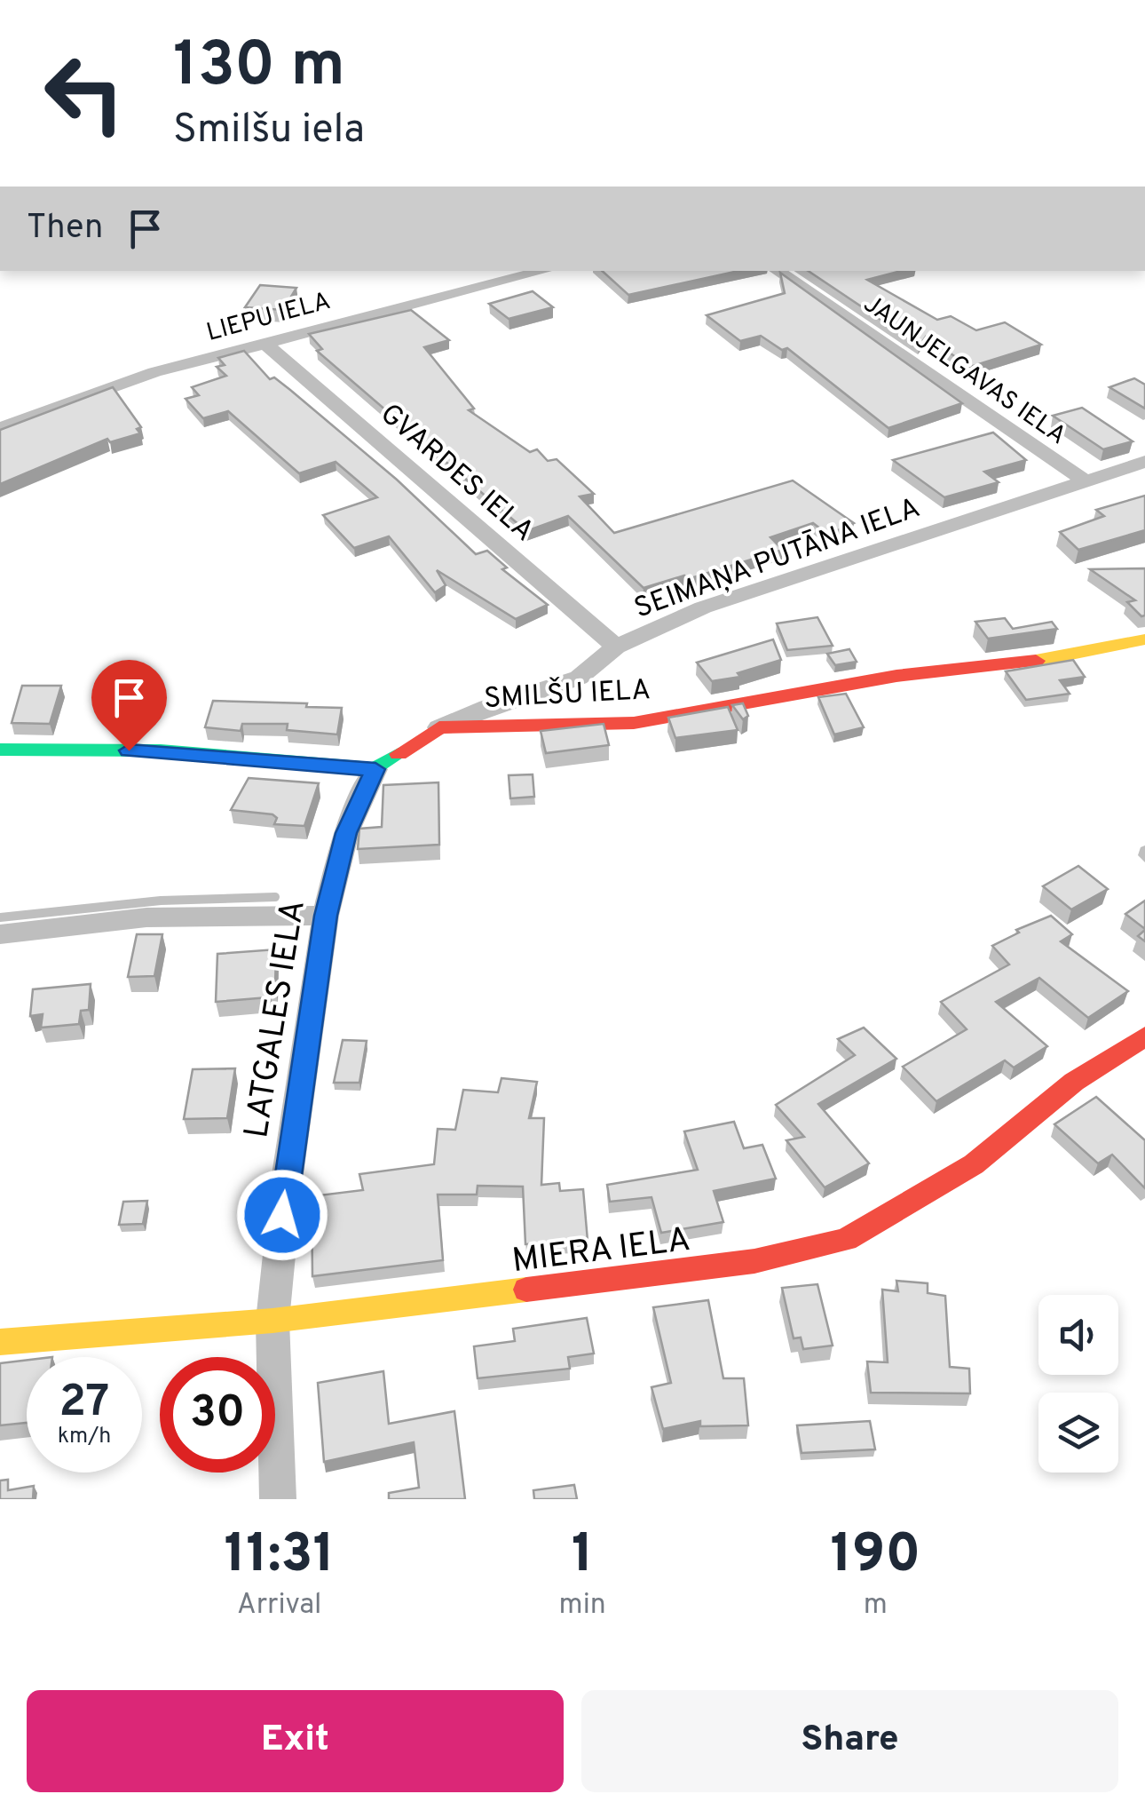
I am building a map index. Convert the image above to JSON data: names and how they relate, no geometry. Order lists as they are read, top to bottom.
{
  "streets": {
    "street": [
      "LIEPU IELA",
      "JAUNJELGAVAS IELA",
      "GVARDES IELA",
      "SEIMAŅA PUTĀNA IELA",
      "SMILŠU IELA",
      "LATGALES IELA",
      "MIERA IELA"
    ]
  },
  "crossings": [
    ["LIEPU IELA", "GVARDES IELA"],
    ["JAUNJELGAVAS IELA", "SEIMAŅA PUTĀNA IELA"],
    ["GVARDES IELA", "SEIMAŅA PUTĀNA IELA"],
    ["SEIMAŅA PUTĀNA IELA", "SMILŠU IELA"],
    ["LATGALES IELA", "MIERA IELA"]
  ],
  "page": {
    "turn": ["130 m", "Smilšu iela"],
    "then": "Then",
    "speed": "27 km/h",
    "limit": "30",
    "eta": [
      "11:31",
      "Arrival",
      "1",
      "min",
      "190",
      "m"
    ],
    "buttons": ["Exit", "Share"]
  }
}
